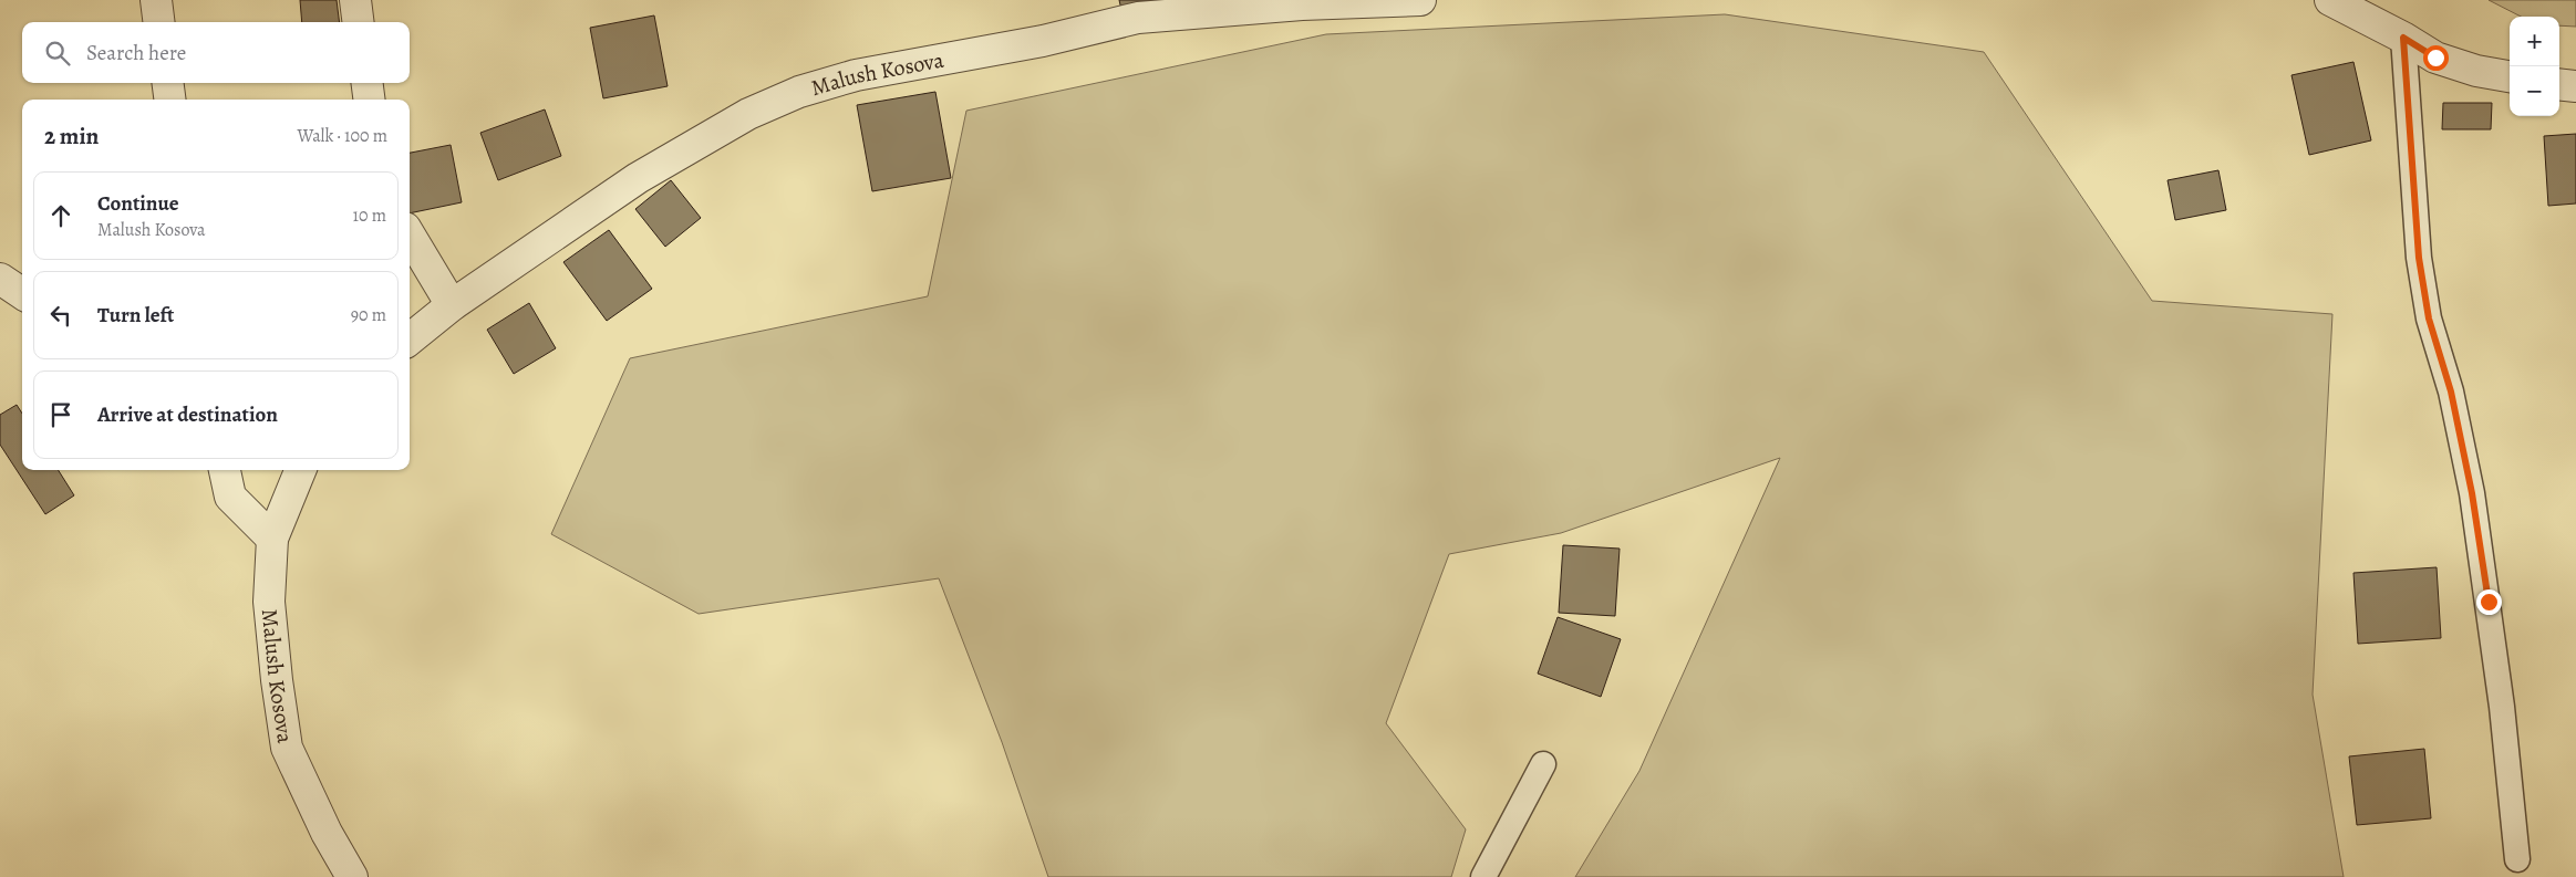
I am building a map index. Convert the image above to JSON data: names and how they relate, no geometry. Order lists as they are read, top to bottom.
{
  "streets": {
    "street": ["Malush Kosova"]
  },
  "page": {
    "map_buttons": ["+", "−"],
    "search": "Search here",
    "heading": ["2 min", "Walk · 100 m"],
    "list": [
      ["Continue", "Malush Kosova", "10 m"],
      ["Turn left", "90 m"],
      "Arrive at destination"
    ]
  }
}
